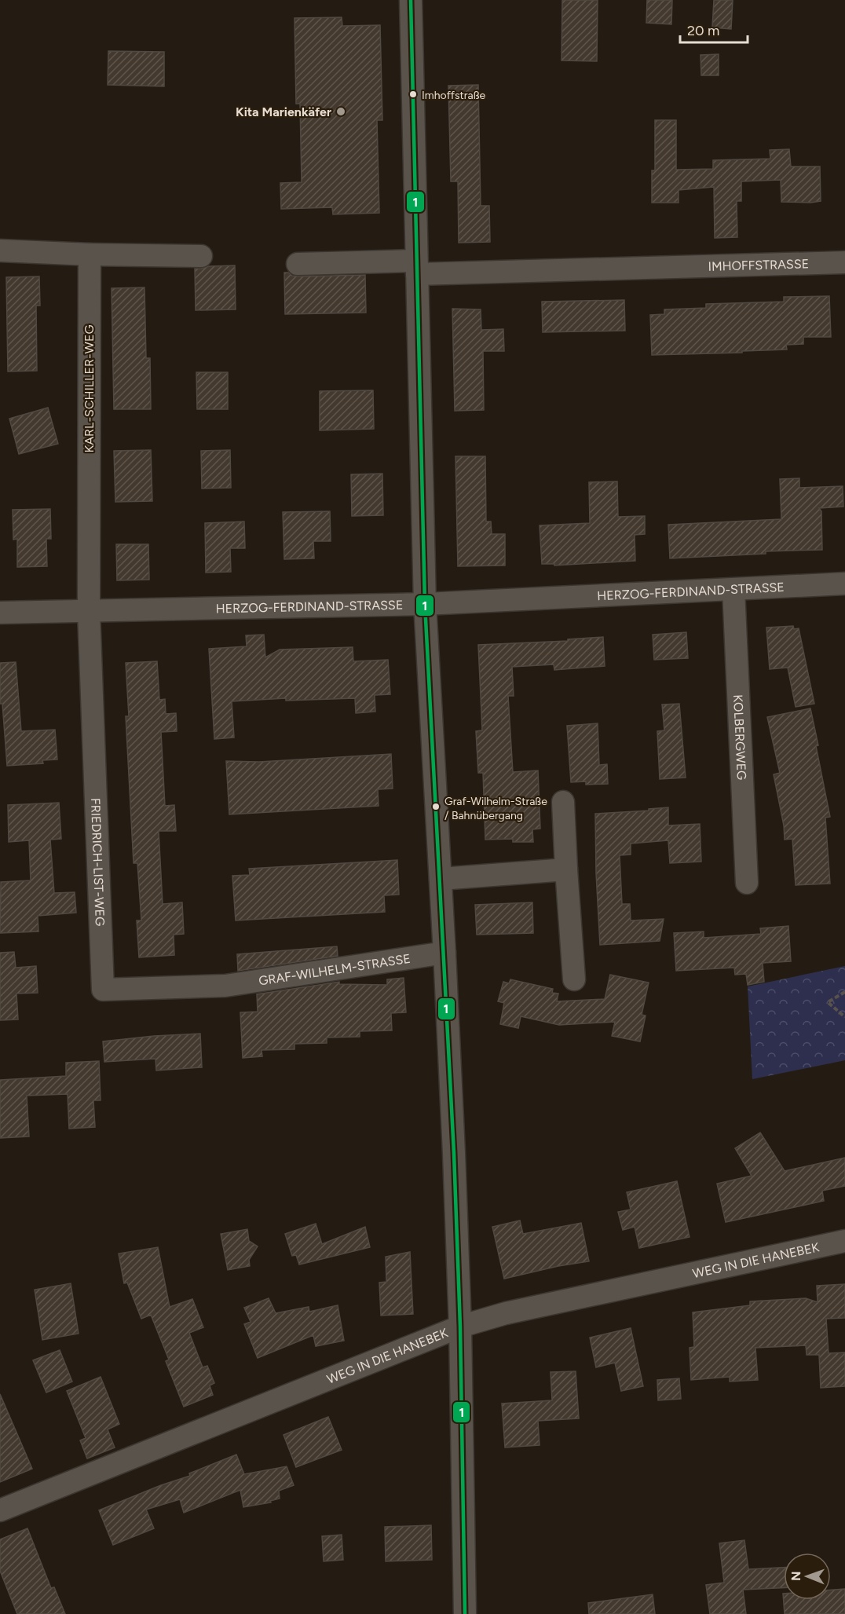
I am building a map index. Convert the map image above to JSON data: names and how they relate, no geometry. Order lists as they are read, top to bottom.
{
  "streets": {
    "street": [
      "IMHOFFSTRASSE",
      "KARL-SCHILLER-WEG",
      "HERZOG-FERDINAND-STRASSE",
      "KOLBERGWEG",
      "FRIEDRICH-LIST-WEG",
      "GRAF-WILHELM-STRASSE",
      "WEG IN DIE HANEBEK"
    ]
  },
  "crossings": [
    ["KARL-SCHILLER-WEG", "HERZOG-FERDINAND-STRASSE"],
    ["KARL-SCHILLER-WEG", "FRIEDRICH-LIST-WEG"],
    ["HERZOG-FERDINAND-STRASSE", "KOLBERGWEG"],
    ["HERZOG-FERDINAND-STRASSE", "FRIEDRICH-LIST-WEG"],
    ["FRIEDRICH-LIST-WEG", "GRAF-WILHELM-STRASSE"]
  ],
  "places": ["Imhoffstraße", "Kita Marienkäfer", "Graf-Wilhelm-Straße / Bahnübergang"],
  "lines": ["transit line 1"],
  "scale_bar": "20 m",
  "north": "left"
}
